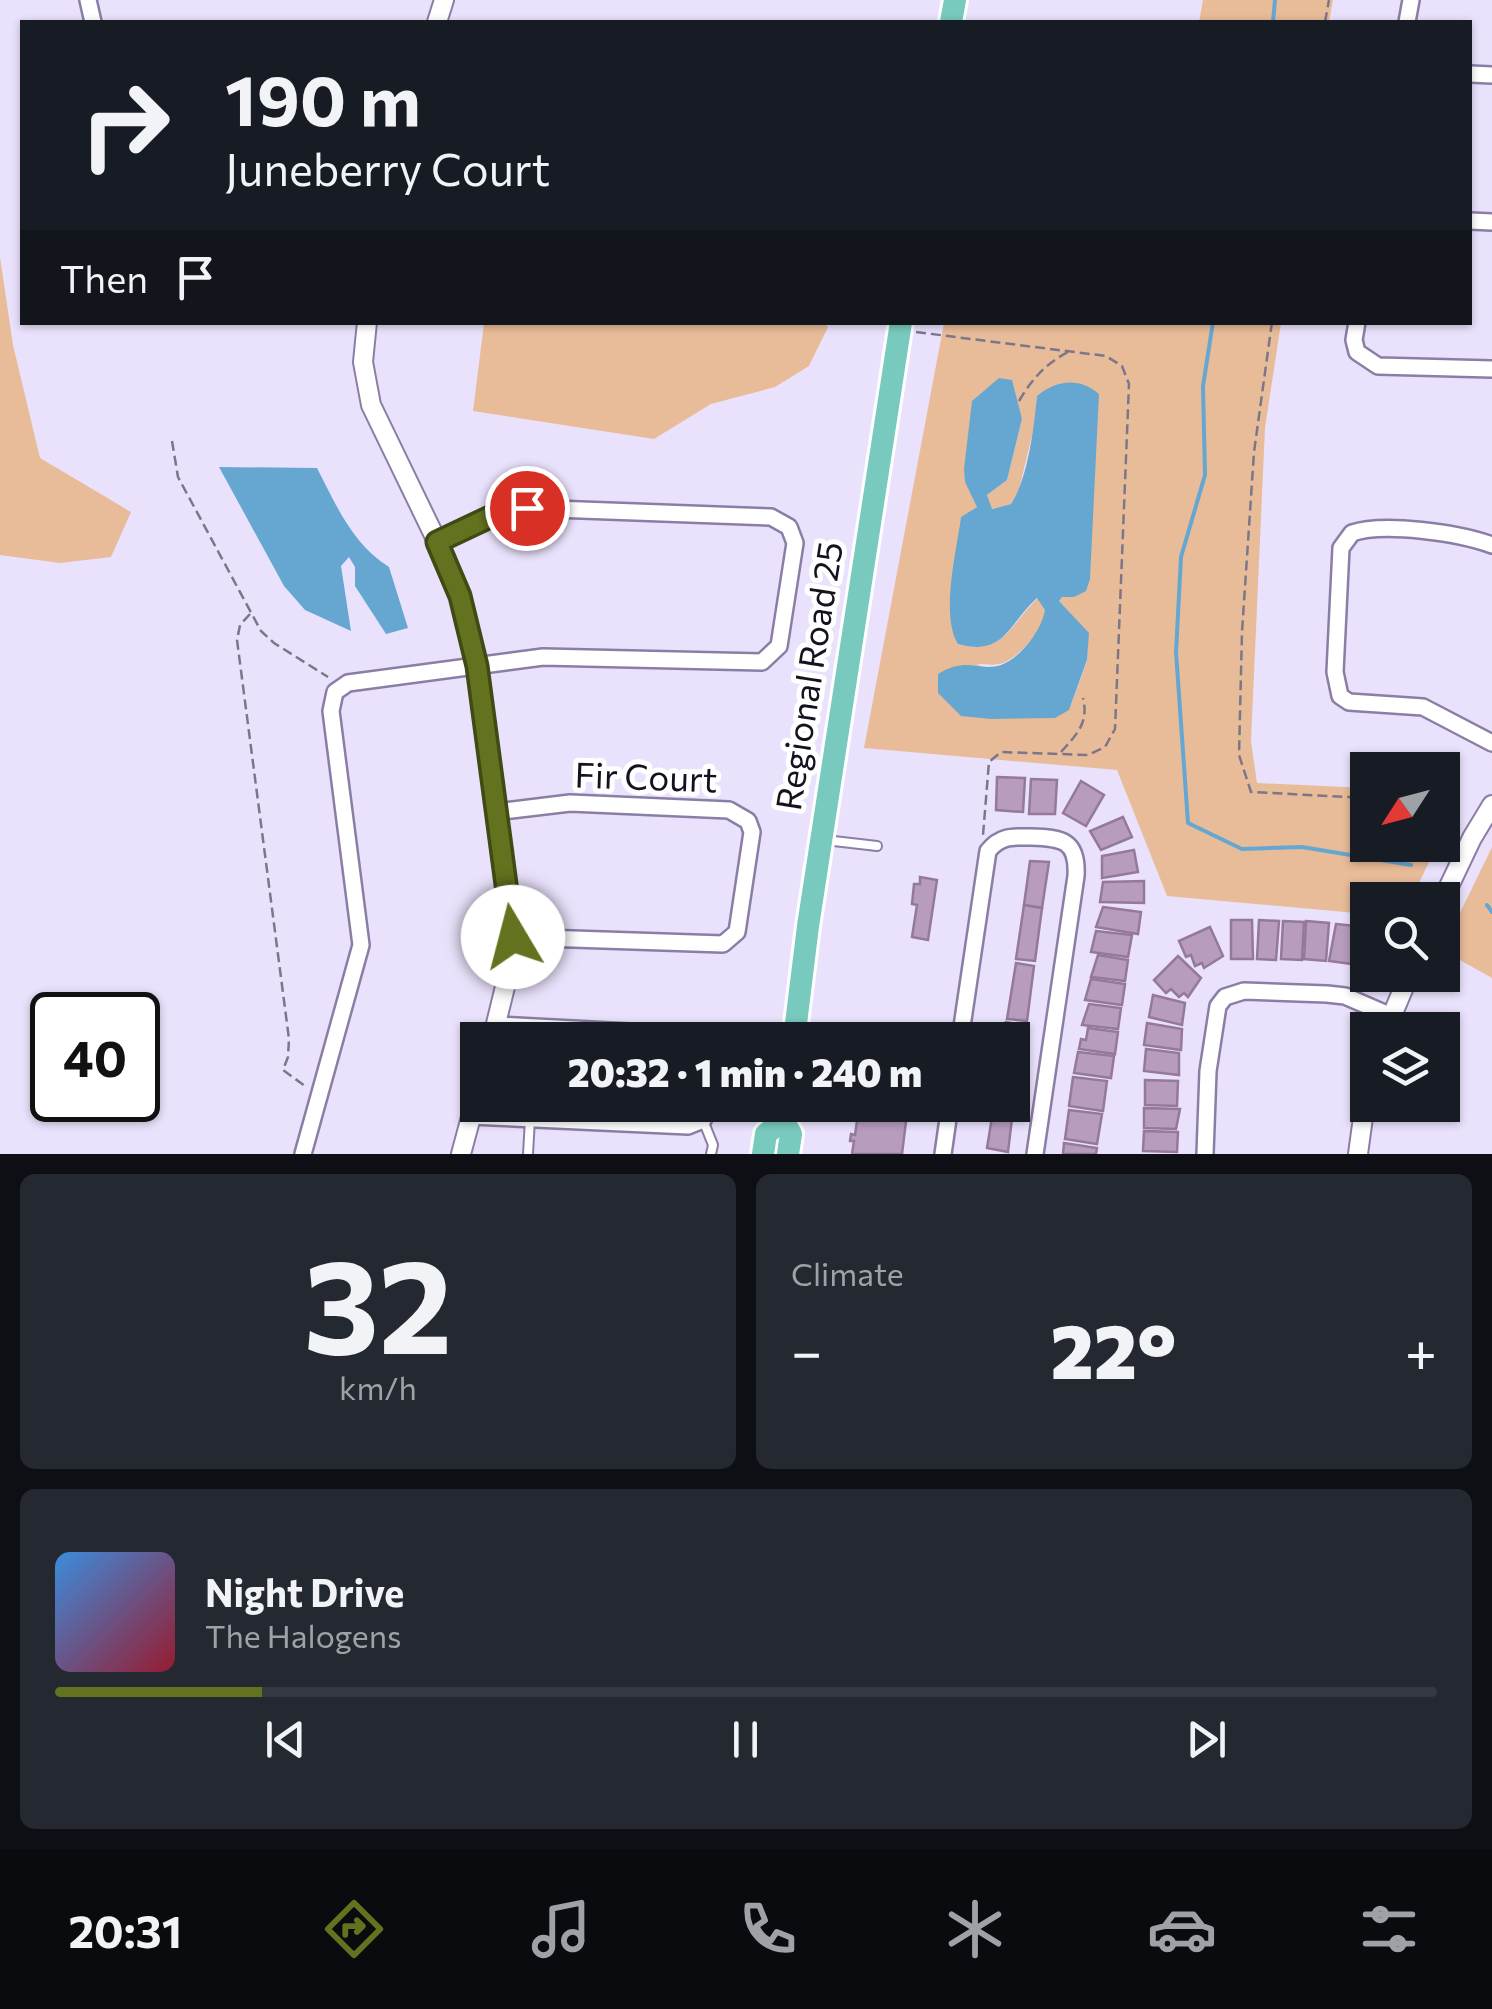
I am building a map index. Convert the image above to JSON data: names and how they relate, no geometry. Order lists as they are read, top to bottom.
{
  "streets": {
    "main road": ["Regional Road 25"],
    "street": ["Fir Court"]
  },
  "north": "bottom left",
  "page": {
    "turn": ["190 m", "Juneberry Court"],
    "then": "Then",
    "limit": "40",
    "trip": "20:32 · 1 min · 240 m",
    "tile": [
      ["32", "km/h"],
      "Climate"
    ],
    "heat": ["−", "22°", "+"],
    "song": ["Night Drive", "The Halogens"],
    "tabs": "20:31"
  }
}
